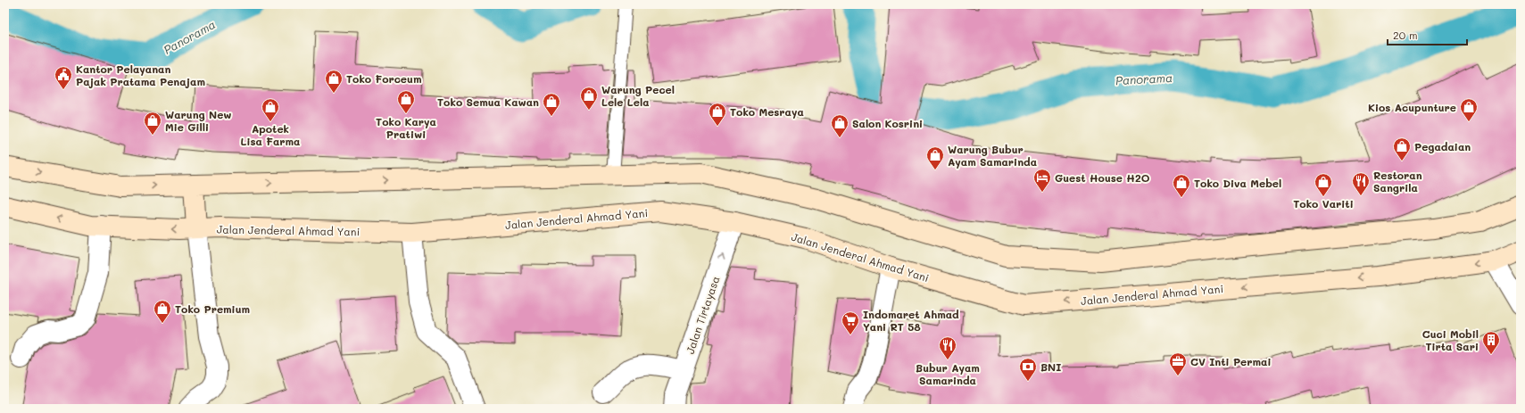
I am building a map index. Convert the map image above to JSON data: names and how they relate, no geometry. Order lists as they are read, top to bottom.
{
  "streets": {
    "main road": ["Jalan Jenderal Ahmad Yani"],
    "street": ["Jalan Tirtayasa"]
  },
  "crossings": [
    ["Jalan Jenderal Ahmad Yani", "Jalan Tirtayasa"]
  ],
  "water": ["Panorama"],
  "places": {
    "public building": ["Kantor Pelayanan Pajak Pratama Penajam"],
    "shop": [
      "Toko Forceum",
      "Warung Pecel Lele Lela",
      "Toko Karya Pratiwi",
      "Toko Semua Kawan",
      "Apotek Lisa Farma",
      "Kios Acupunture",
      "Toko Mesraya",
      "Warung New Mie Gilli",
      "Salon Kosrini",
      "Pegadaian",
      "Warung Bubur Ayam Samarinda",
      "Toko Variti",
      "Toko Diva Mebel",
      "Toko Premium"
    ],
    "hotel": ["Guest House H2O"],
    "restaurant": ["Restoran Sangrila", "Bubur Ayam Samarinda"],
    "supermarket": ["Indomaret Ahmad Yani RT 58"],
    "building": ["Cuci Mobil Tirta Sari"],
    "office": ["CV Inti Permai"],
    "bank": ["BNI"]
  },
  "scale_bar": "20 m"
}
